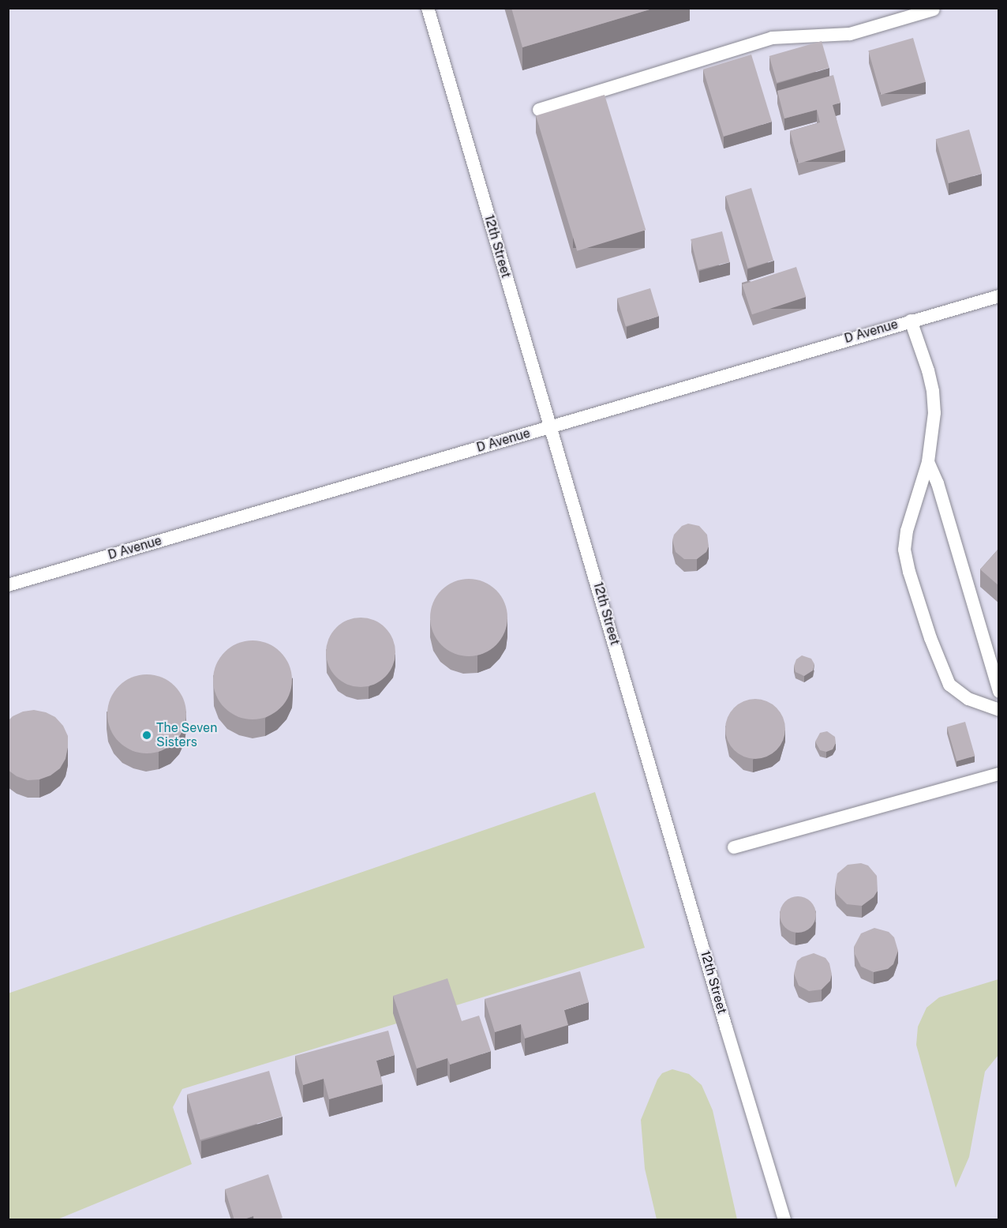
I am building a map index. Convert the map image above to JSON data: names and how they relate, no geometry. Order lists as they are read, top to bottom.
{
  "streets": {
    "lane": ["12th Street", "D Avenue"]
  },
  "crossings": [
    ["12th Street", "D Avenue"]
  ],
  "places": ["The Seven Sisters"]
}
